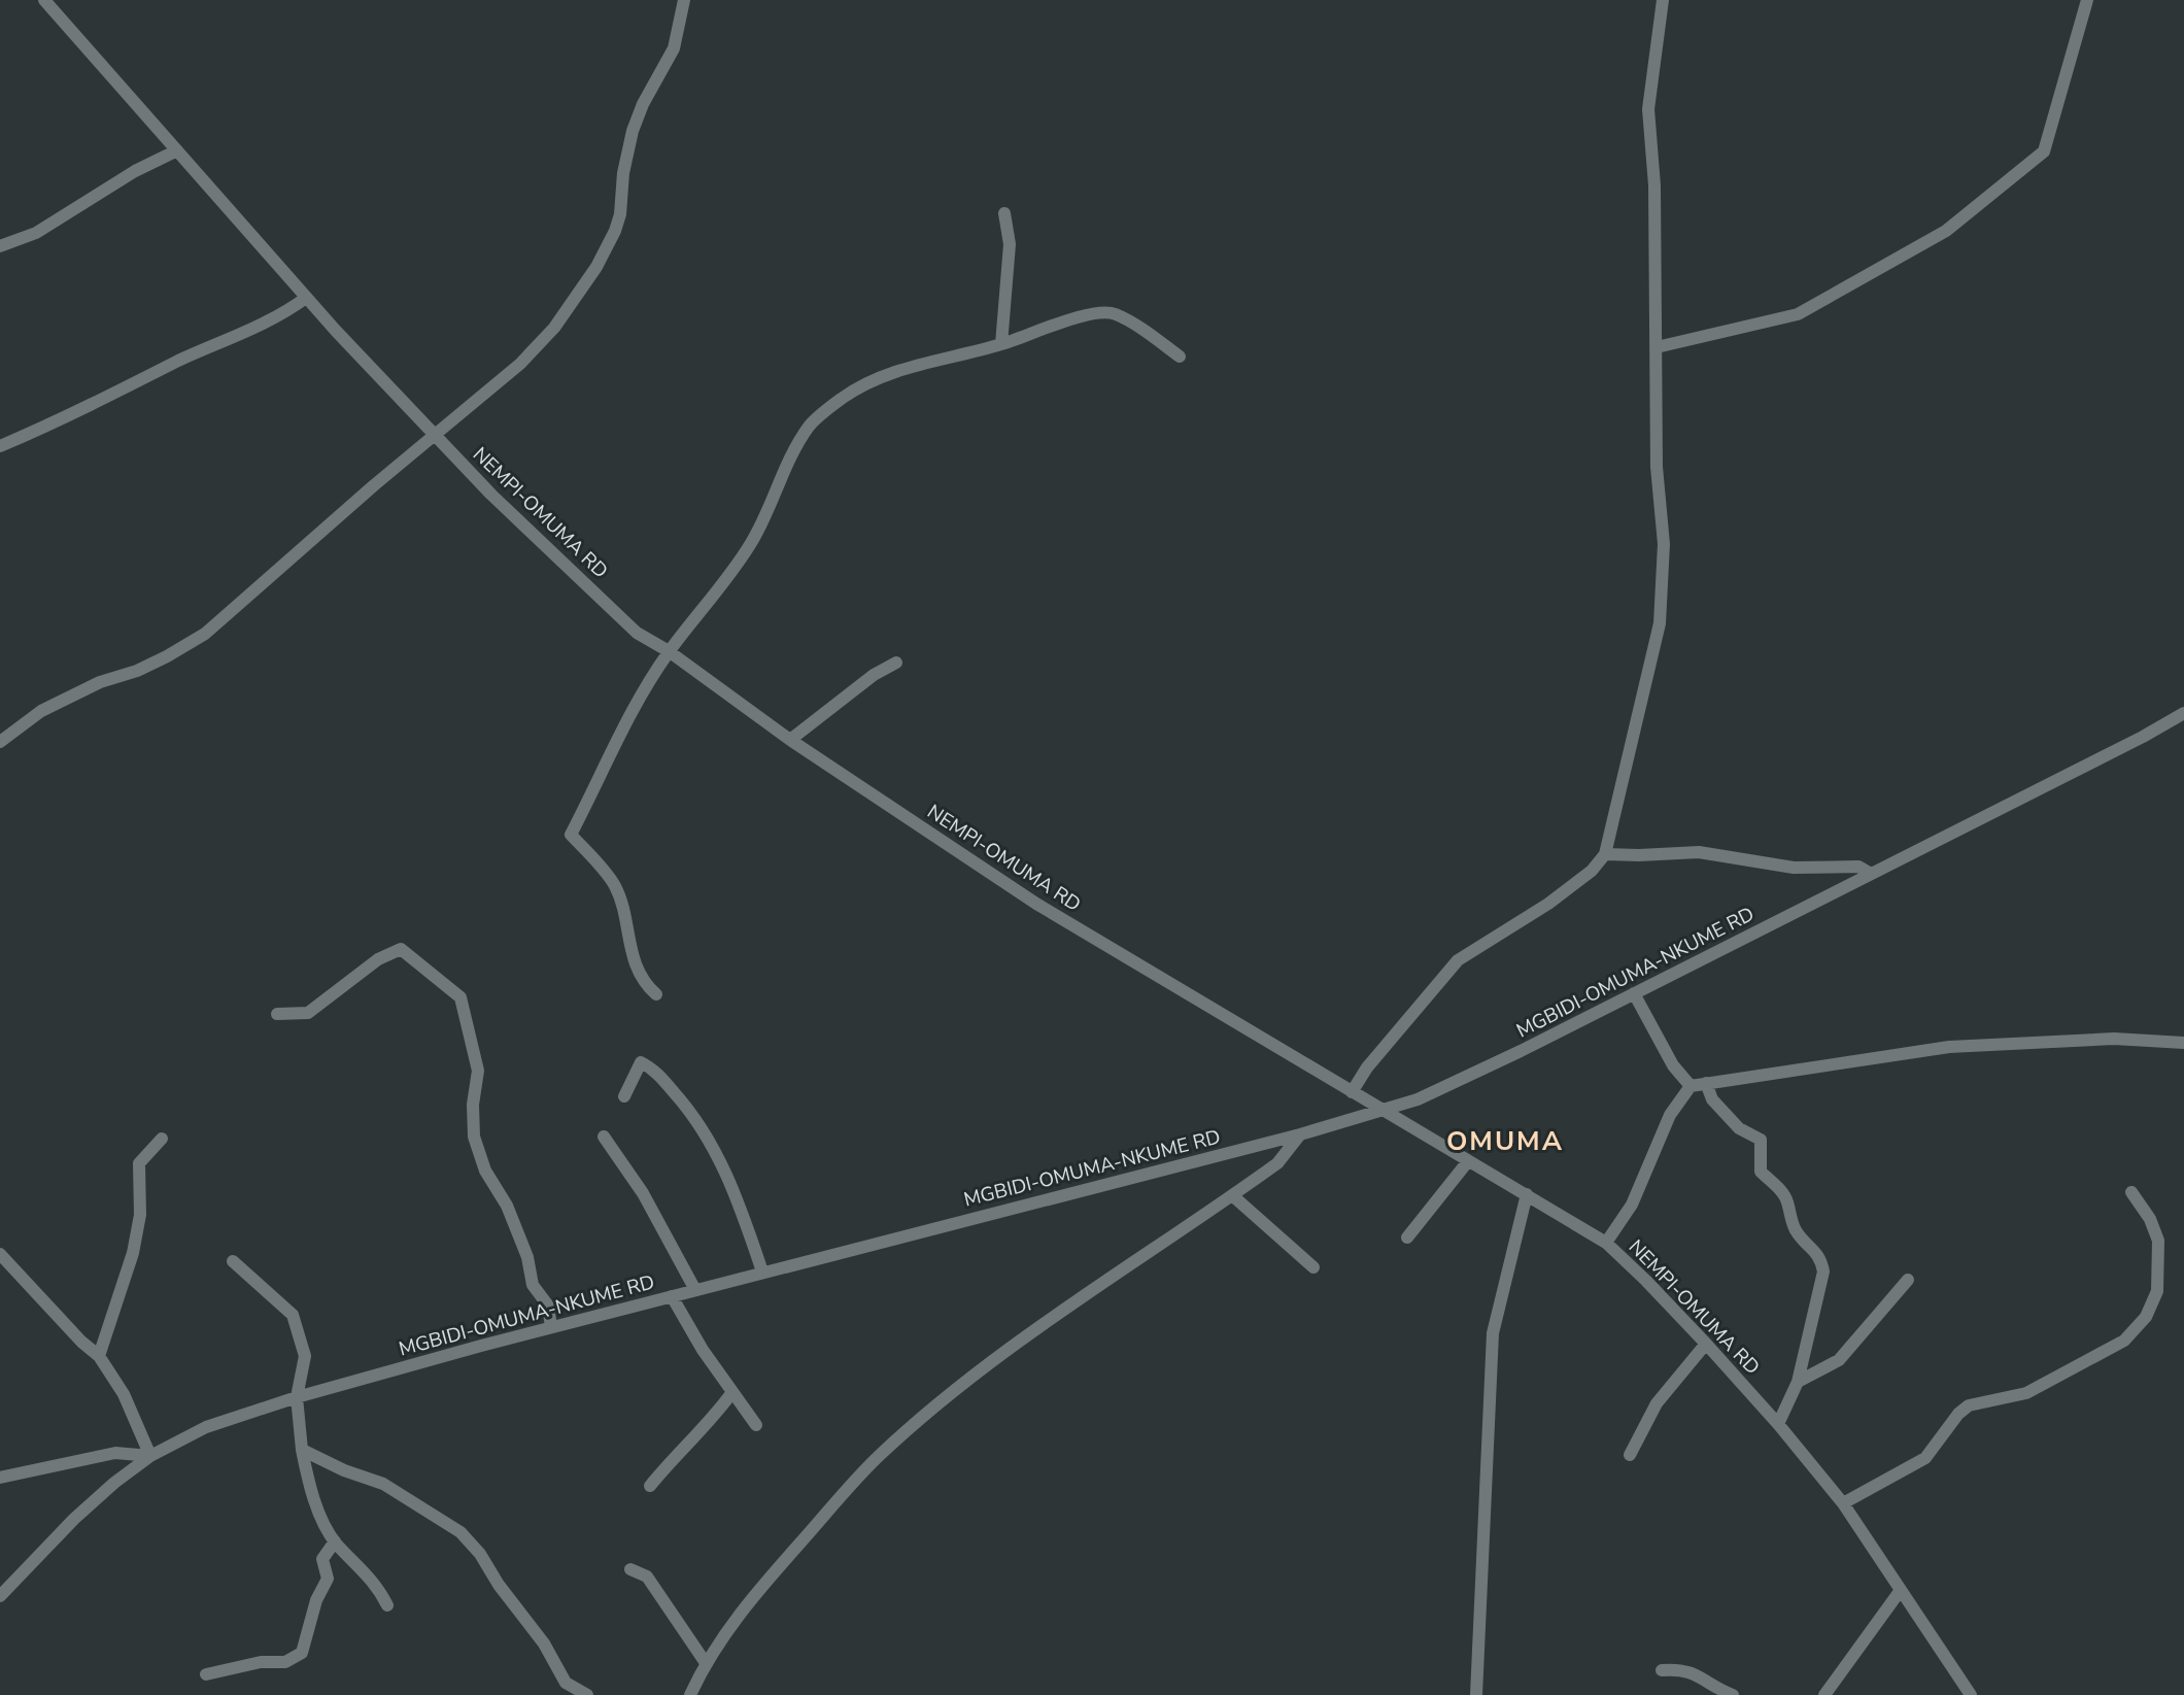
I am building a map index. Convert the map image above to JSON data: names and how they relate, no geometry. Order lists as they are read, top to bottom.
{
  "streets": {
    "street": ["NEMPI-OMUMA RD", "MGBIDI-OMUMA-NKUME RD"]
  },
  "crossings": [
    ["NEMPI-OMUMA RD", "MGBIDI-OMUMA-NKUME RD"]
  ],
  "districts": ["OMUMA"]
}
